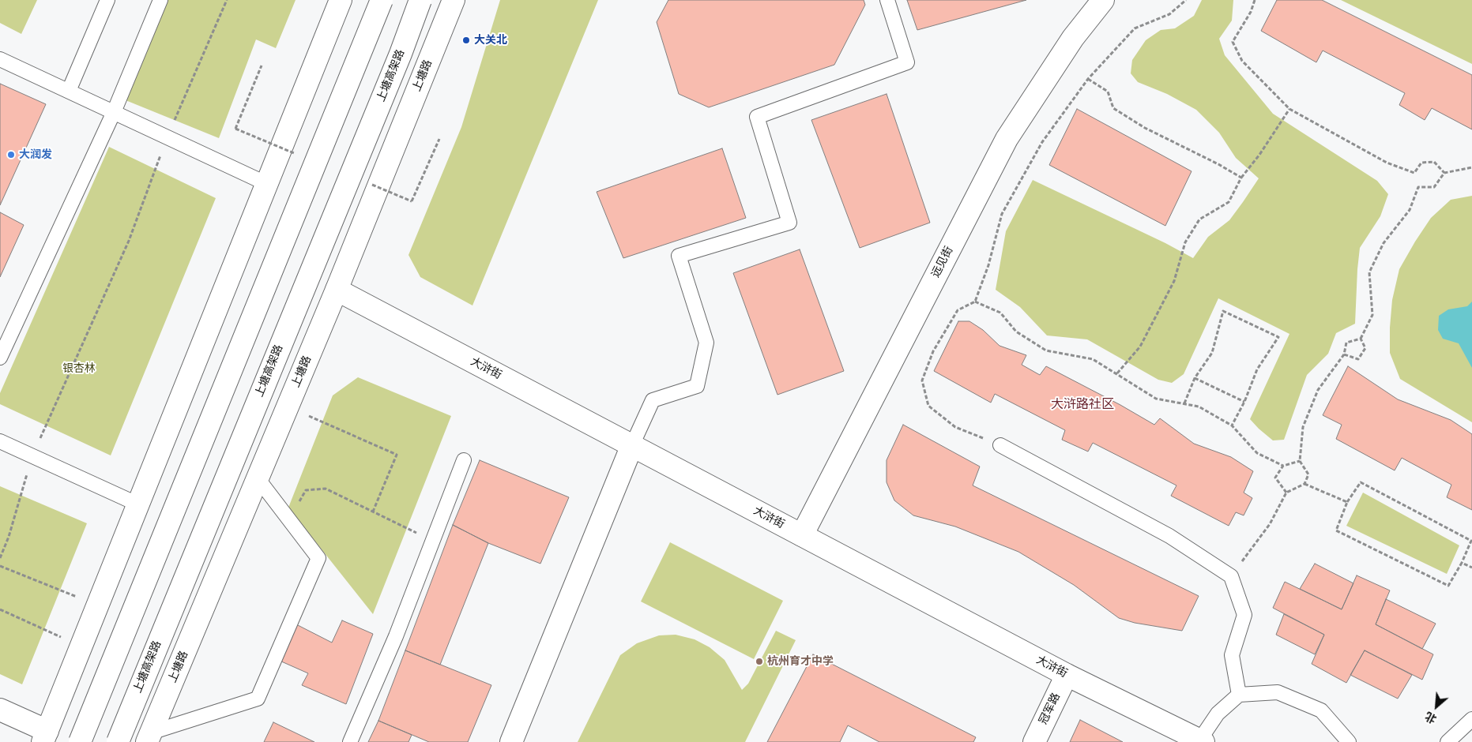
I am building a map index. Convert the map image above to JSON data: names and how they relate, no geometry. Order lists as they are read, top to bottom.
{
  "streets": {
    "main road": [
      "上塘高架路",
      "上塘路",
      "远见街",
      "大浒街",
      "冠军路"
    ]
  },
  "crossings": [
    ["上塘路", "大浒街"],
    ["远见街", "大浒街"],
    ["大浒街", "冠军路"]
  ],
  "districts": ["大浒路社区"],
  "parks": ["银杏林"],
  "places": ["大关北", "大润发", "杭州育才中学"],
  "north": "bottom left"
}
